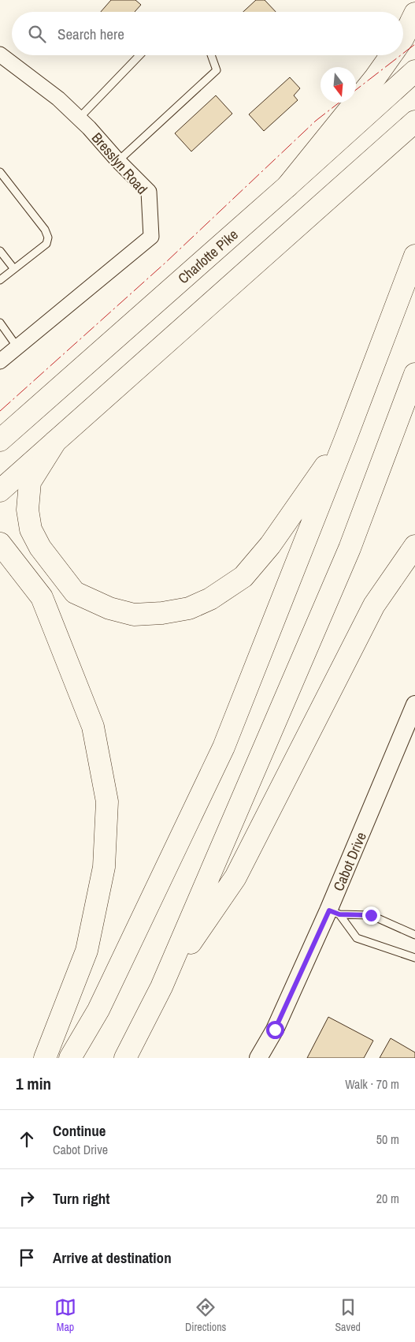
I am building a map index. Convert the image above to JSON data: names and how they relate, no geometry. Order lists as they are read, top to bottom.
{
  "streets": {
    "main road": ["Charlotte Pike"],
    "street": ["Bresslyn Road", "Cabot Drive"]
  },
  "north": "bottom",
  "page": {
    "search": "Search here",
    "heading": ["1 min", "Walk · 70 m"],
    "list": [
      ["Continue", "Cabot Drive", "50 m"],
      ["Turn right", "20 m"],
      "Arrive at destination"
    ],
    "nav": ["Map", "Directions", "Saved"]
  }
}
